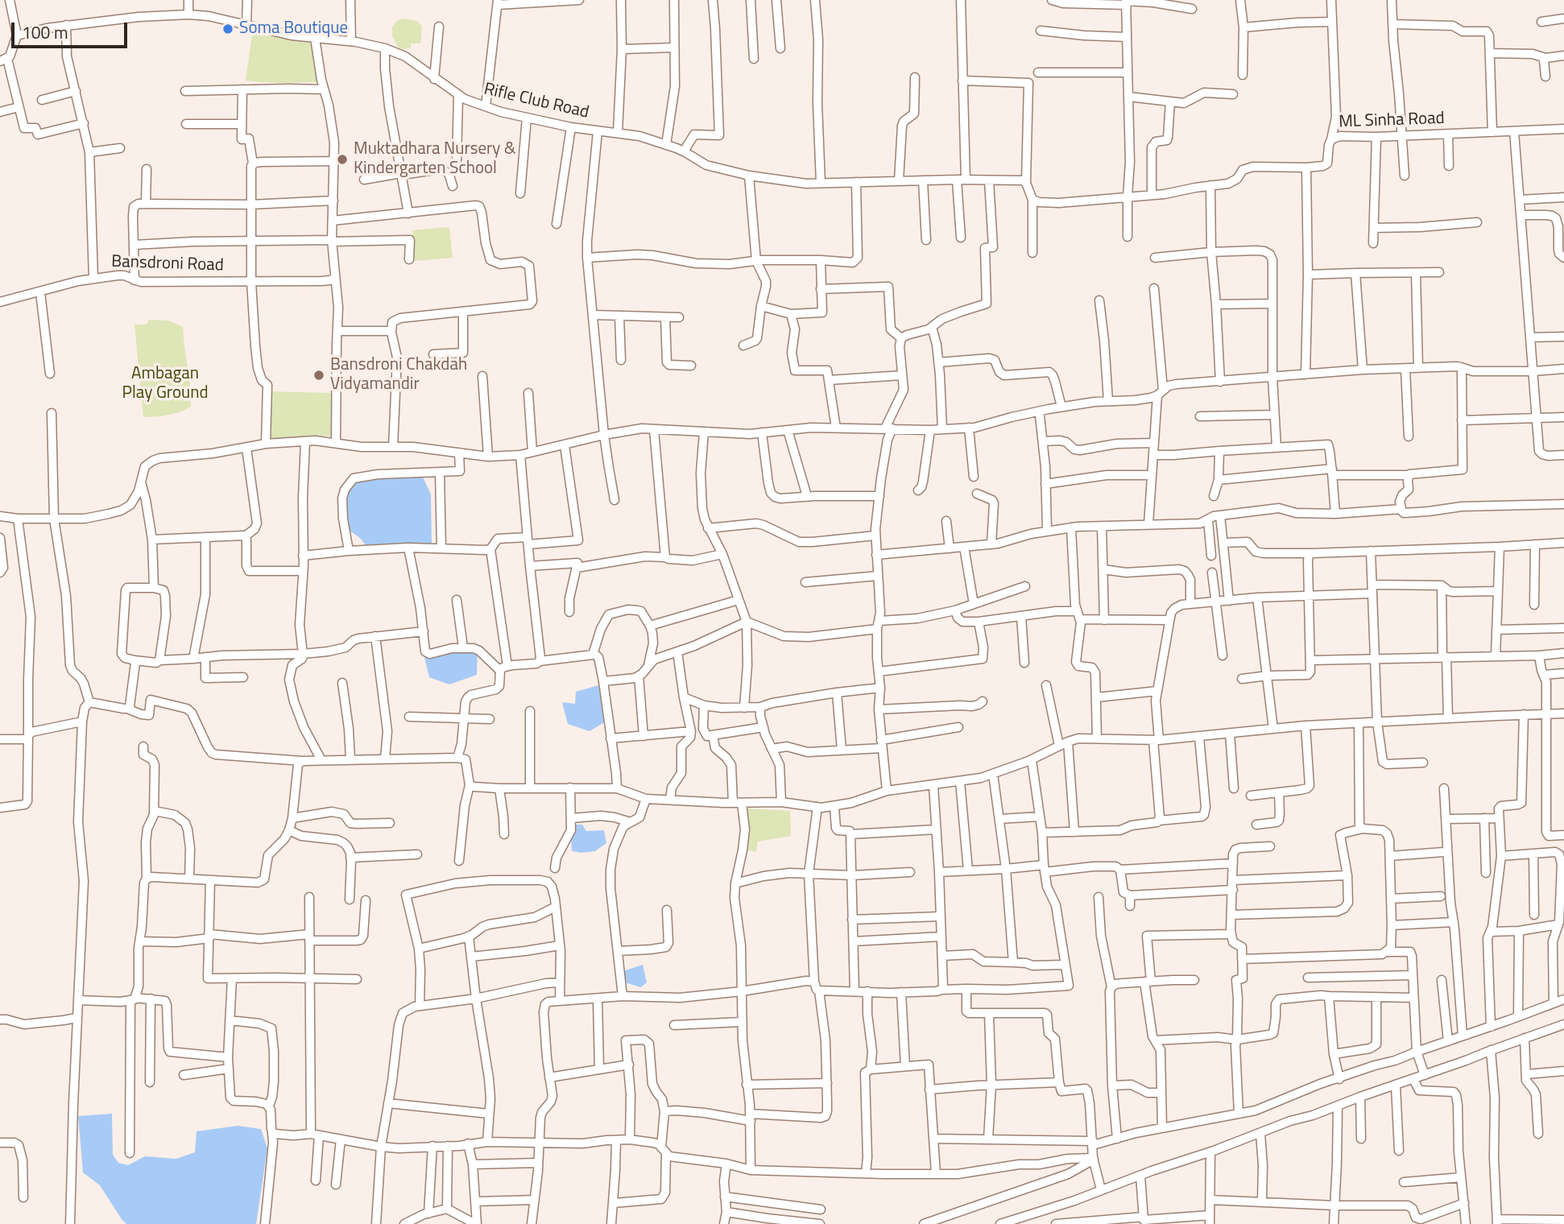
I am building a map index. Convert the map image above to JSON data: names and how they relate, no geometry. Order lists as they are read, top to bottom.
{
  "streets": {
    "street": ["Rifle Club Road", "ML Sinha Road", "Bansdroni Road"]
  },
  "parks": ["Ambagan Play Ground"],
  "places": ["Soma Boutique", "Muktadhara Nursery & Kindergarten School", "Bansdroni Chakdah Vidyamandir"],
  "scale_bar": "100 m"
}
